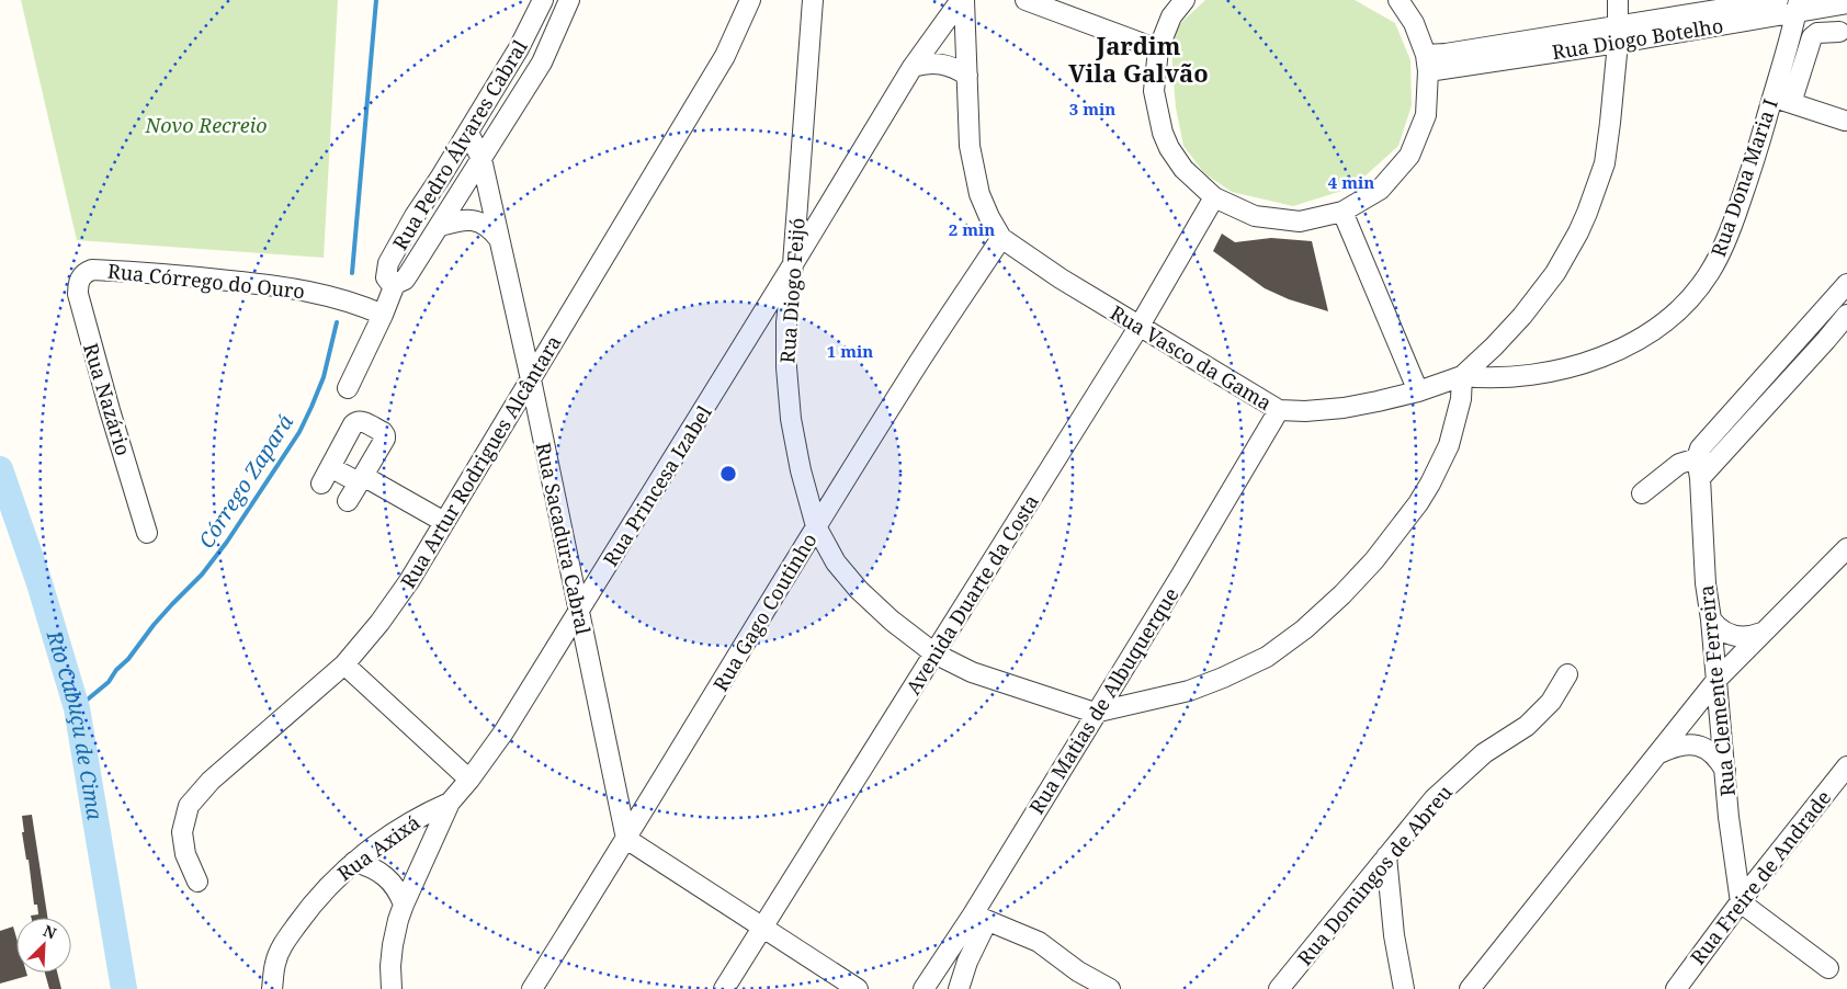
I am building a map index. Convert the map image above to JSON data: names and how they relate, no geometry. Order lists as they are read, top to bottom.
{
  "streets": {
    "street": [
      "Rua Diogo Botelho",
      "Rua Pedro Álvares Cabral",
      "Rua Dona Maria I",
      "Rua Córrego do Ouro",
      "Rua Diogo Feijó",
      "Rua Vasco da Gama",
      "Rua Nazário",
      "Rua Artur Rodrigues Alcântara",
      "Rua Princesa Izabel",
      "Rua Sacadura Cabral",
      "Avenida Duarte da Costa",
      "Rua Gago Coutinho",
      "Rua Clemente Ferreira",
      "Rua Matias de Albuquerque",
      "Rua Axixá",
      "Rua Domingos de Abreu",
      "Rua Freire de Andrade"
    ]
  },
  "crossings": [
    ["Rua Diogo Botelho", "Rua Dona Maria I"],
    ["Rua Pedro Álvares Cabral", "Rua Córrego do Ouro"],
    ["Rua Pedro Álvares Cabral", "Rua Sacadura Cabral"],
    ["Rua Dona Maria I", "Rua Vasco da Gama"],
    ["Rua Córrego do Ouro", "Rua Nazário"],
    ["Rua Diogo Feijó", "Rua Princesa Izabel"],
    ["Rua Diogo Feijó", "Avenida Duarte da Costa"],
    ["Rua Diogo Feijó", "Rua Gago Coutinho"],
    ["Rua Diogo Feijó", "Rua Matias de Albuquerque"],
    ["Rua Vasco da Gama", "Avenida Duarte da Costa"],
    ["Rua Vasco da Gama", "Rua Gago Coutinho"],
    ["Rua Vasco da Gama", "Rua Matias de Albuquerque"],
    ["Rua Artur Rodrigues Alcântara", "Rua Sacadura Cabral"],
    ["Rua Princesa Izabel", "Rua Sacadura Cabral"],
    ["Rua Princesa Izabel", "Rua Axixá"],
    ["Rua Sacadura Cabral", "Rua Gago Coutinho"],
    ["Rua Clemente Ferreira", "Rua Freire de Andrade"]
  ],
  "districts": ["Jardim Vila Galvão"],
  "water": ["Córrego Zapará", "Rio Cabuçu de Cima"],
  "parks": ["Novo Recreio"],
  "north": "top right",
  "rings": [
    "3 min",
    "4 min",
    "2 min",
    "1 min"
  ]
}
